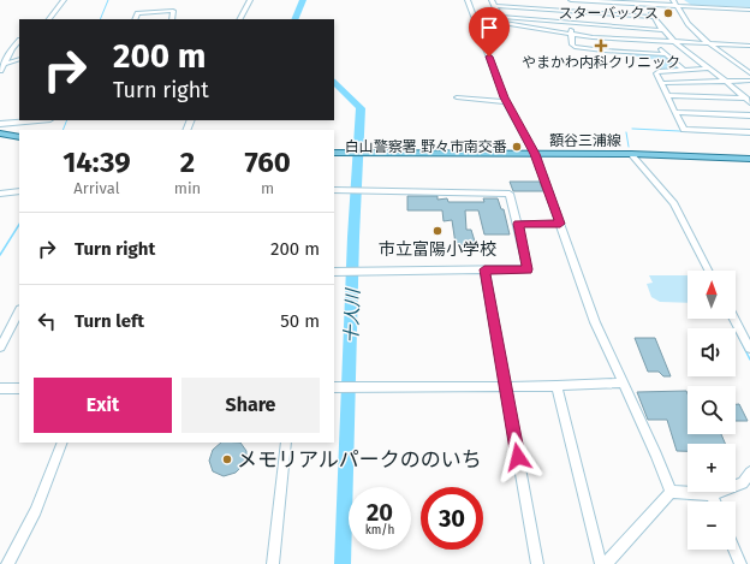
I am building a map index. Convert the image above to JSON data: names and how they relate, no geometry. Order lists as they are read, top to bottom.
{
  "streets": {
    "main road": ["額谷三浦線"]
  },
  "water": ["十人川"],
  "places": {
    "other": [
      "スターバックス",
      "白山警察署 野々市南交番",
      "市立富陽小学校",
      "メモリアルパークののいち"
    ],
    "health": ["やまかわ内科クリニック"]
  },
  "north": "top",
  "page": {
    "turn": ["200 m", "Turn right"],
    "eta": [
      "14:39",
      "Arrival",
      "2",
      "min",
      "760",
      "m"
    ],
    "list": [
      {
        "name": "Turn right",
        "value": "200 m"
      },
      {
        "name": "Turn left",
        "value": "50 m"
      }
    ],
    "map_buttons": ["+", "−"],
    "buttons": ["Exit", "Share"],
    "speed": "20 km/h",
    "limit": "30"
  }
}
